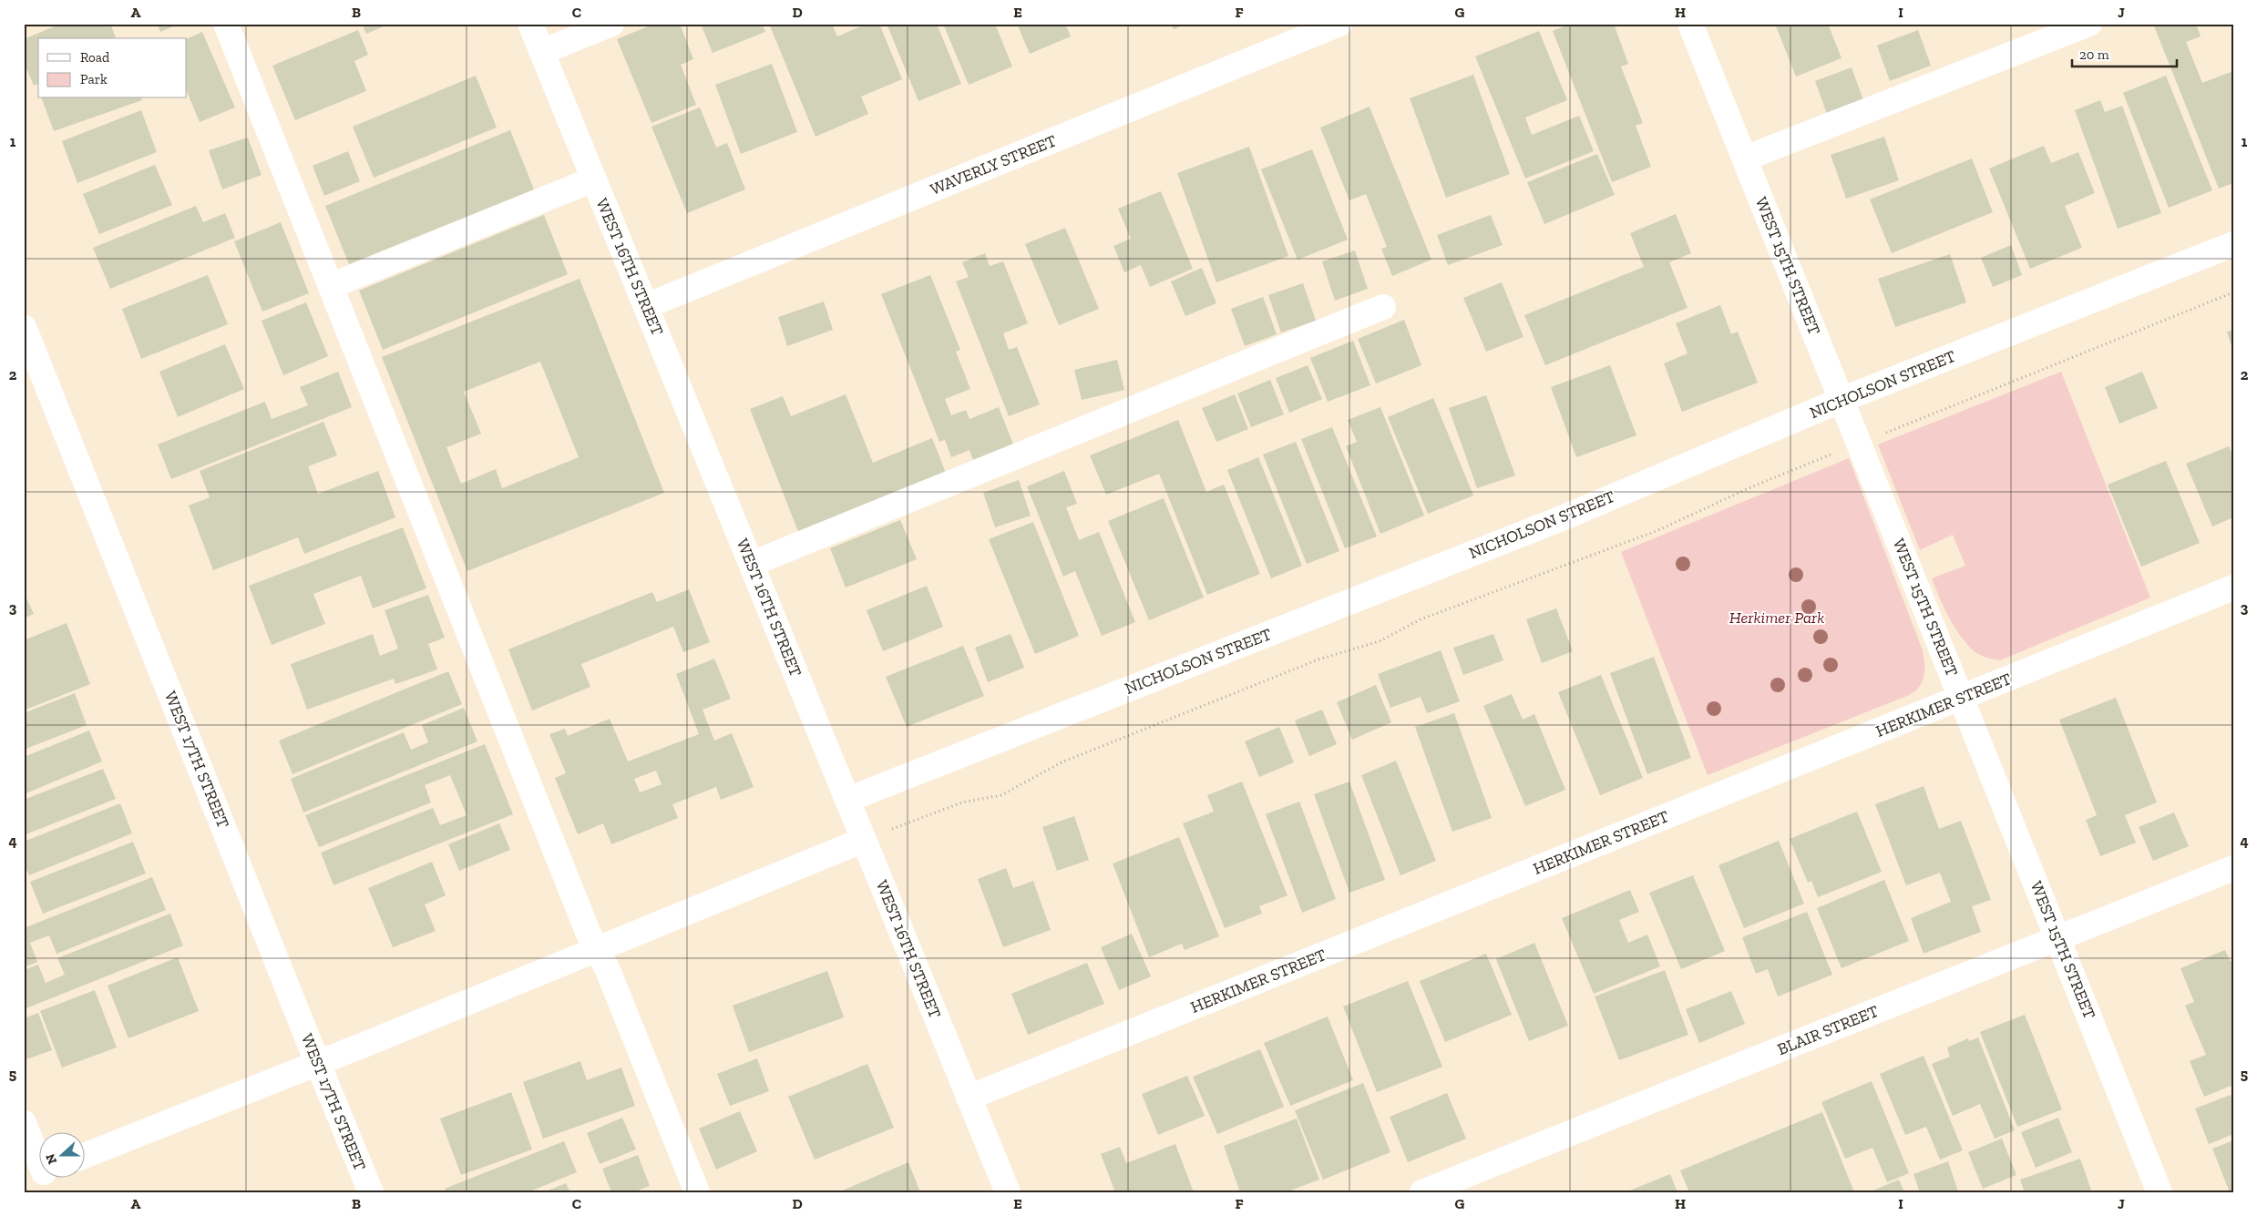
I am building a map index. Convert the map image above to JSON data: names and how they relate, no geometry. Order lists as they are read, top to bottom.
{
  "streets": {
    "street": [
      "WAVERLY STREET",
      "WEST 15TH STREET",
      "WEST 16TH STREET",
      "NICHOLSON STREET",
      "HERKIMER STREET",
      "WEST 17TH STREET",
      "BLAIR STREET"
    ]
  },
  "crossings": [
    ["WAVERLY STREET", "WEST 16TH STREET"],
    ["WEST 15TH STREET", "NICHOLSON STREET"],
    ["WEST 15TH STREET", "HERKIMER STREET"],
    ["WEST 15TH STREET", "BLAIR STREET"],
    ["WEST 16TH STREET", "NICHOLSON STREET"],
    ["WEST 16TH STREET", "HERKIMER STREET"]
  ],
  "parks": ["Herkimer Park"],
  "legend": ["Road", "Park"],
  "scale_bar": "20 m",
  "north": "left",
  "grid": {
    "columns": [
      "A",
      "B",
      "C",
      "D",
      "E",
      "F",
      "G",
      "H",
      "I",
      "J"
    ],
    "rows": [
      "1",
      "2",
      "3",
      "4",
      "5"
    ]
  }
}
